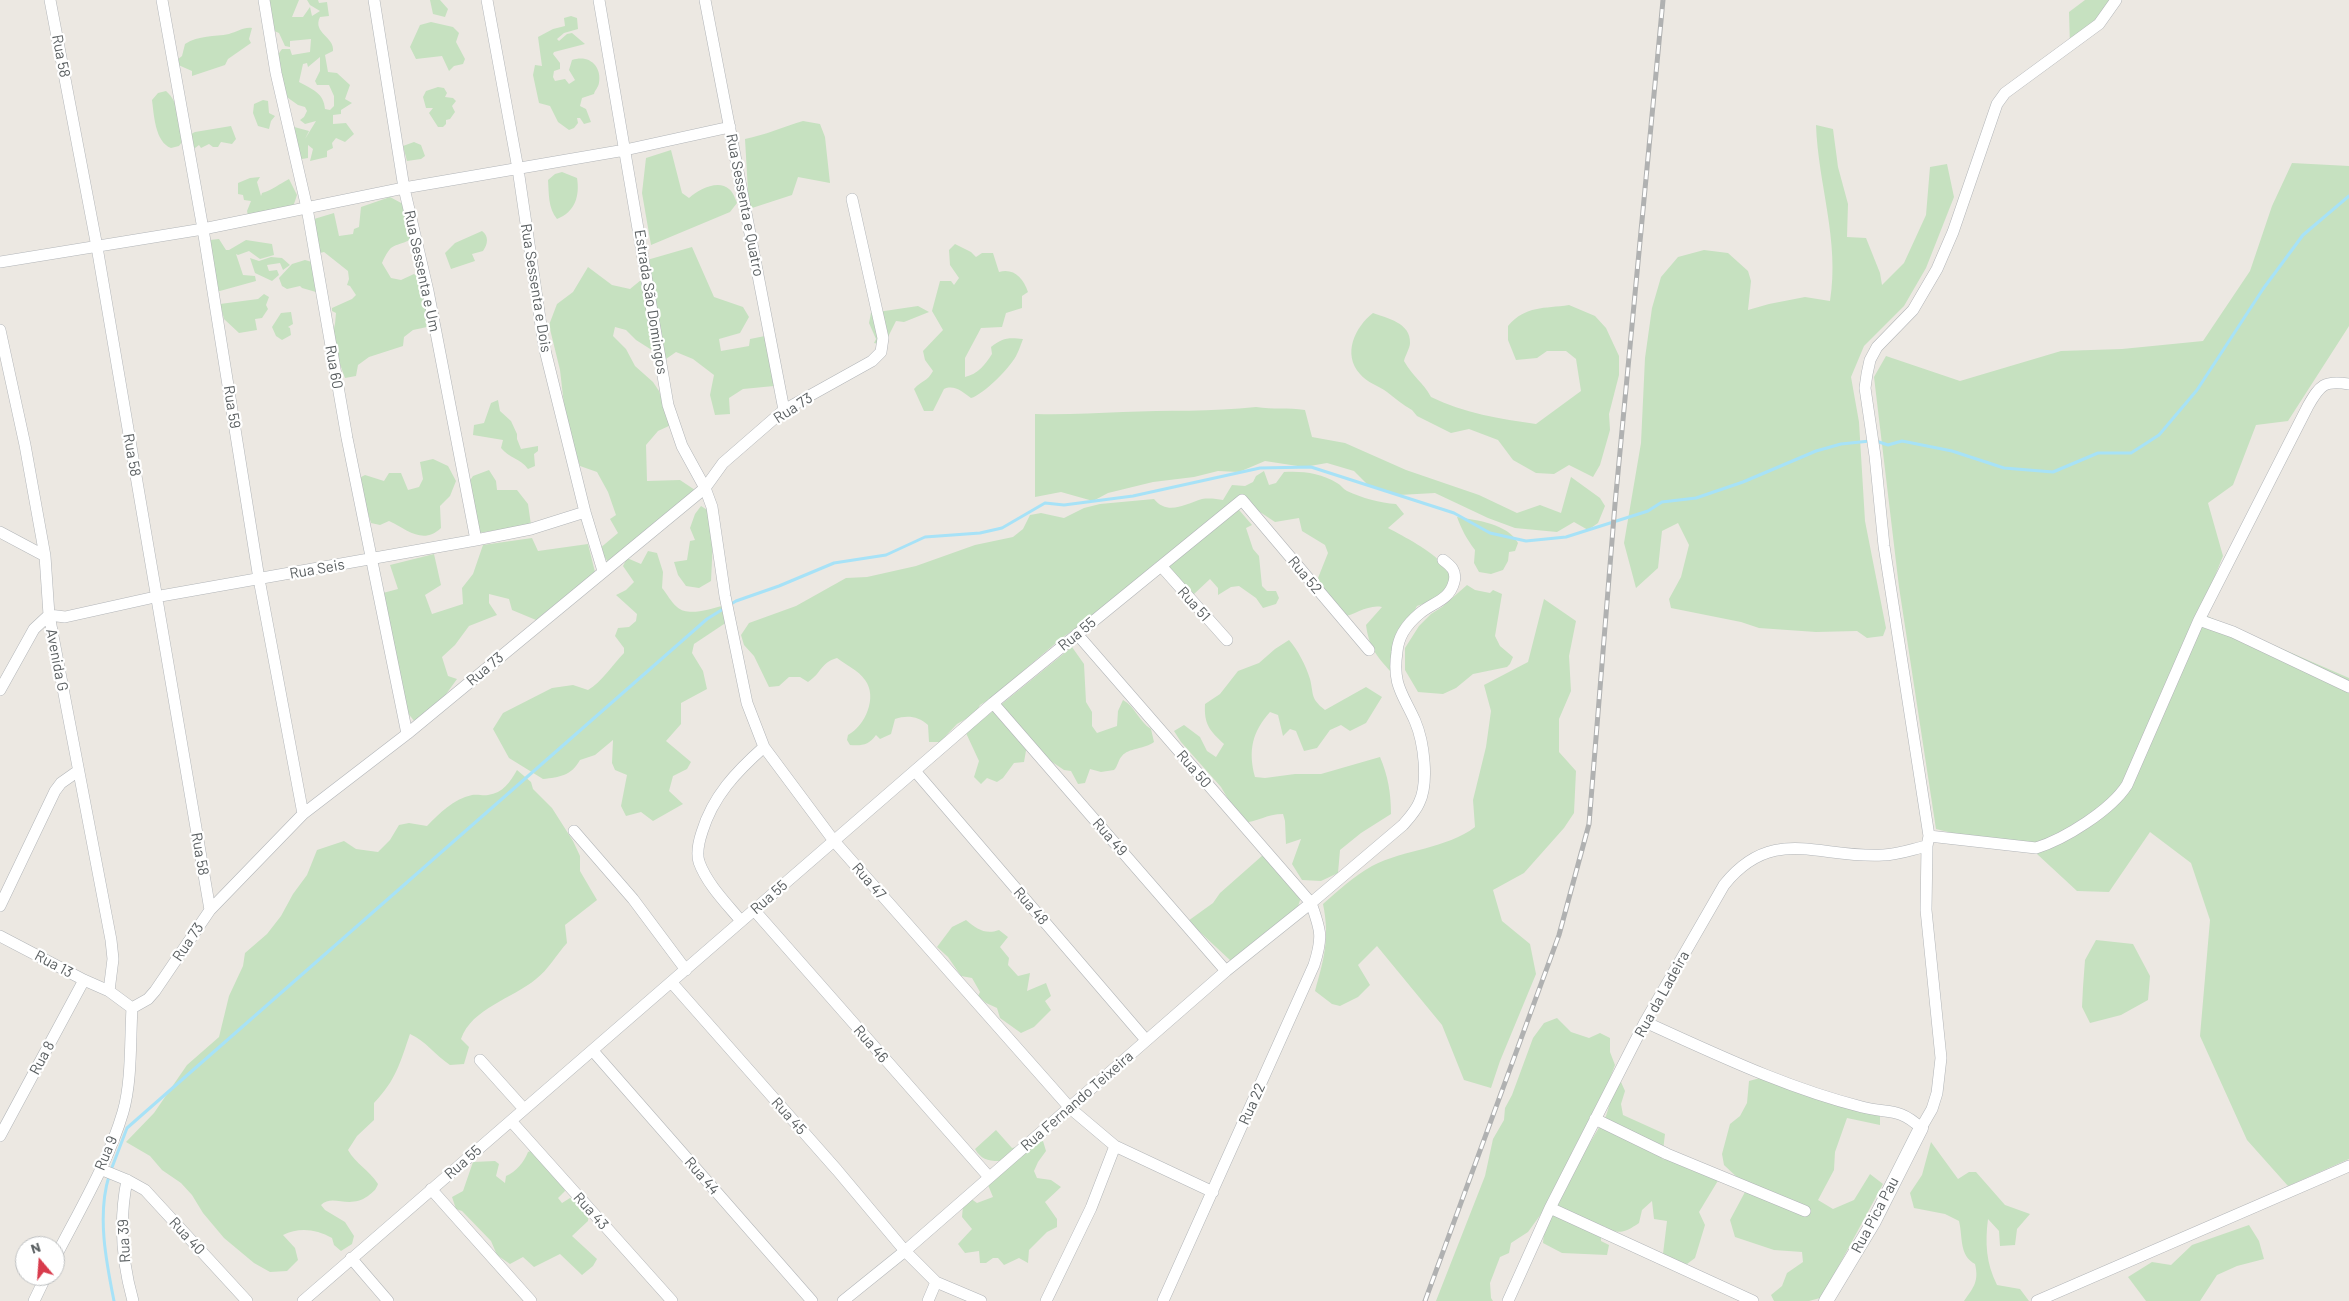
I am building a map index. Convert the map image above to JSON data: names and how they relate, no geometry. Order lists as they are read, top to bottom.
{
  "streets": {
    "street": [
      "Rua 58",
      "Rua Sessenta e Quatro",
      "Rua Sessenta e Um",
      "Rua Sessenta e Dois",
      "Estrada São Domingos",
      "Rua 60",
      "Rua 59",
      "Rua 73",
      "Rua Seis",
      "Rua 52",
      "Rua 51",
      "Rua 55",
      "Avenida G",
      "Rua 50",
      "Rua 49",
      "Rua 47",
      "Rua 48",
      "Rua 13",
      "Rua da Ladeira",
      "Rua 46",
      "Rua 8",
      "Rua Fernando Teixeira",
      "Rua 22",
      "Rua 45",
      "Rua 9",
      "Rua 44",
      "Rua 43",
      "Rua Pica Pau",
      "Rua 40",
      "Rua 39"
    ]
  },
  "crossings": [
    ["Rua 58", "Rua 73"],
    ["Rua 58", "Rua Seis"],
    ["Rua Sessenta e Quatro", "Rua 73"],
    ["Rua Sessenta e Um", "Rua Seis"],
    ["Rua Sessenta e Dois", "Rua 73"],
    ["Rua Sessenta e Dois", "Rua Seis"],
    ["Estrada São Domingos", "Rua 73"],
    ["Estrada São Domingos", "Rua 47"],
    ["Rua 60", "Rua 73"],
    ["Rua 60", "Rua Seis"],
    ["Rua 59", "Rua 73"],
    ["Rua 59", "Rua Seis"],
    ["Rua 73", "Rua 13"],
    ["Rua 73", "Rua 9"],
    ["Rua Seis", "Avenida G"],
    ["Rua 52", "Rua 55"],
    ["Rua 51", "Rua 55"],
    ["Rua 55", "Rua 50"],
    ["Rua 55", "Rua 49"],
    ["Rua 55", "Rua 47"],
    ["Rua 55", "Rua 48"],
    ["Rua 55", "Rua 46"],
    ["Rua 55", "Rua 45"],
    ["Rua 55", "Rua 44"],
    ["Rua 55", "Rua 43"],
    ["Avenida G", "Rua 13"],
    ["Rua 50", "Rua Fernando Teixeira"],
    ["Rua 50", "Rua 22"],
    ["Rua 49", "Rua Fernando Teixeira"],
    ["Rua 47", "Rua Fernando Teixeira"],
    ["Rua 47", "Rua 22"],
    ["Rua 48", "Rua Fernando Teixeira"],
    ["Rua 13", "Rua 8"],
    ["Rua 13", "Rua 9"],
    ["Rua 46", "Rua Fernando Teixeira"],
    ["Rua Fernando Teixeira", "Rua 22"],
    ["Rua Fernando Teixeira", "Rua 45"],
    ["Rua 9", "Rua 40"],
    ["Rua 40", "Rua 39"]
  ],
  "north": "top"
}
